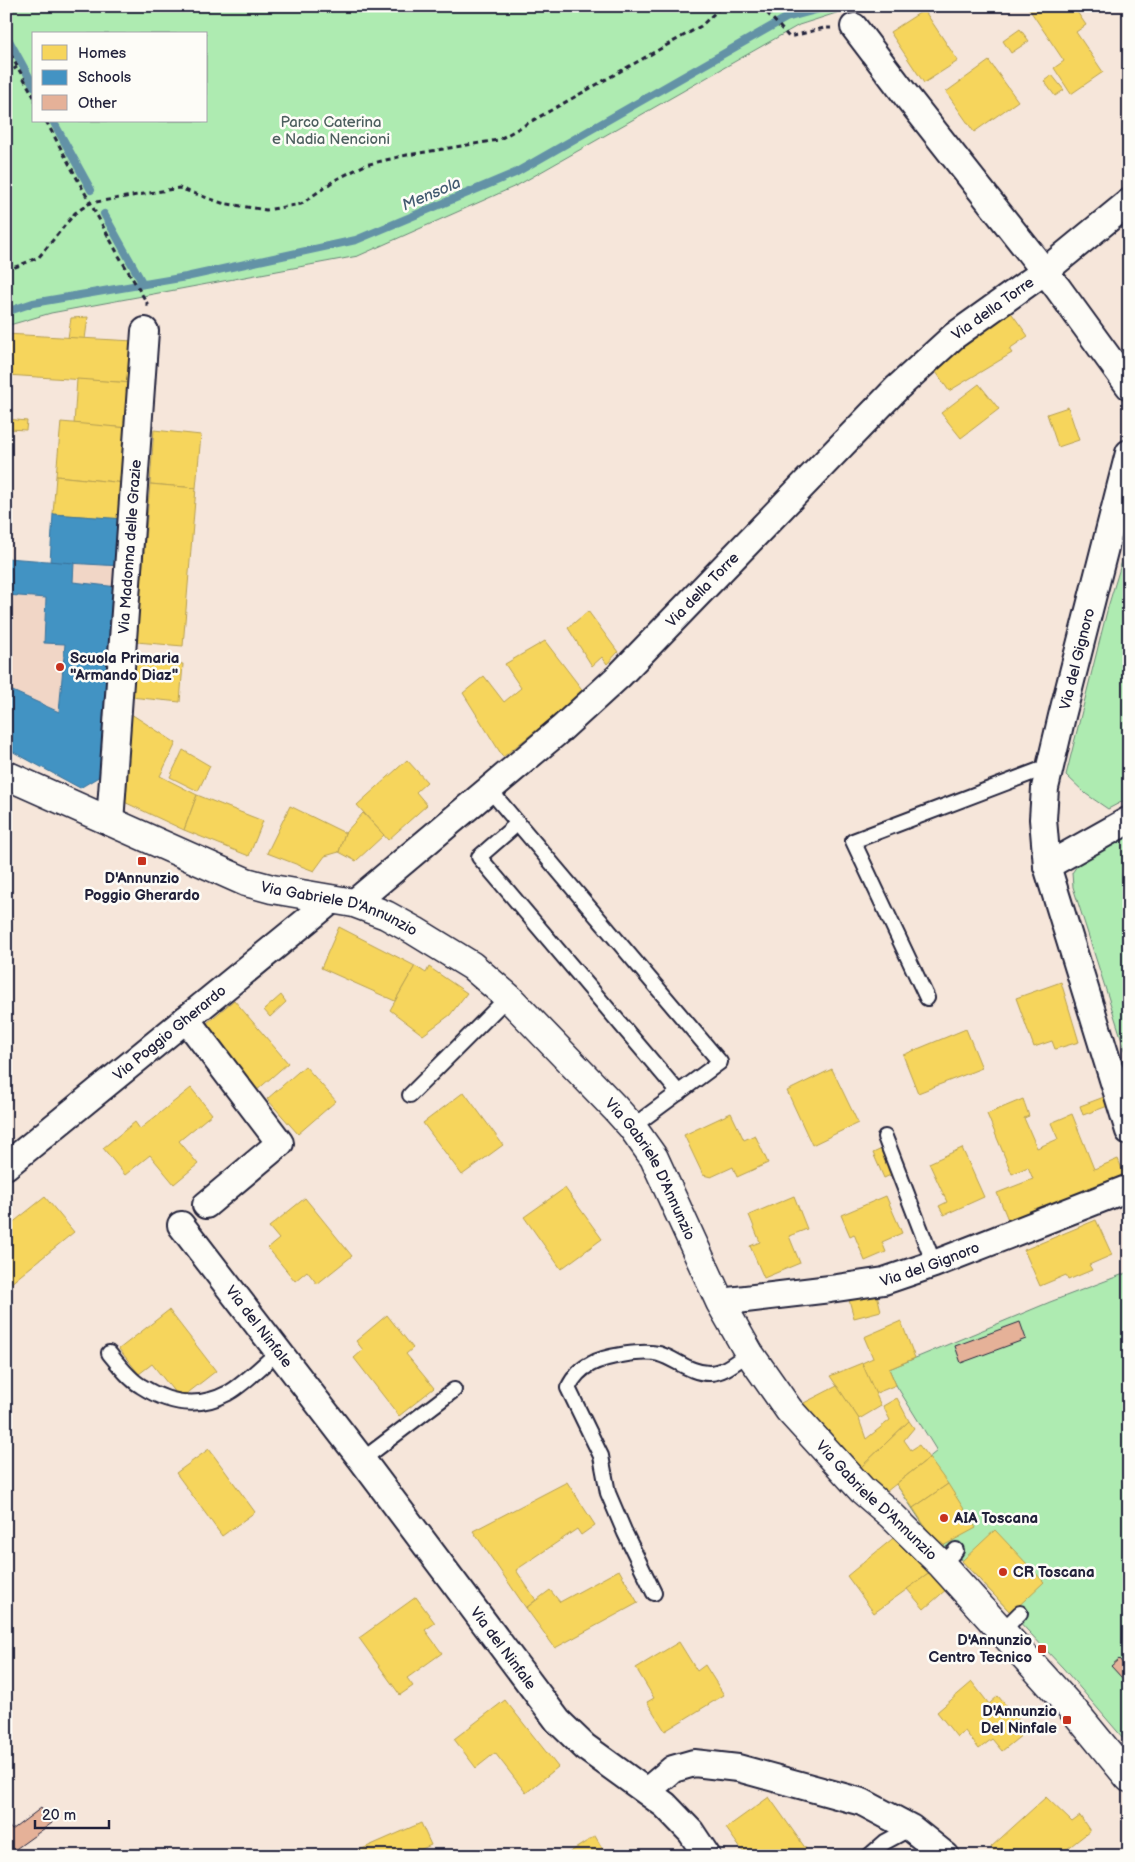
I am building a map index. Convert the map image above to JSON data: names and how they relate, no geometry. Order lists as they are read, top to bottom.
{
  "streets": {
    "street": [
      "Via della Torre",
      "Via Madonna delle Grazie",
      "Via del Gignoro",
      "Via Gabriele D'Annunzio",
      "Via Poggio Gherardo",
      "Via del Ninfale"
    ]
  },
  "crossings": [
    ["Via della Torre", "Via Gabriele D'Annunzio"],
    ["Via della Torre", "Via Poggio Gherardo"],
    ["Via Madonna delle Grazie", "Via Gabriele D'Annunzio"],
    ["Via del Gignoro", "Via Gabriele D'Annunzio"],
    ["Via Gabriele D'Annunzio", "Via Poggio Gherardo"]
  ],
  "water": ["Mensola"],
  "parks": ["Parco Caterina e Nadia Nencioni"],
  "places": {
    "other": ["Scuola Primaria \"Armando Diaz\"", "AIA Toscana", "CR Toscana"],
    "transit": ["D'Annunzio Poggio Gherardo", "D'Annunzio Centro Tecnico", "D'Annunzio Del Ninfale"]
  },
  "legend": ["Homes", "Schools", "Other"],
  "scale_bar": "20 m"
}
